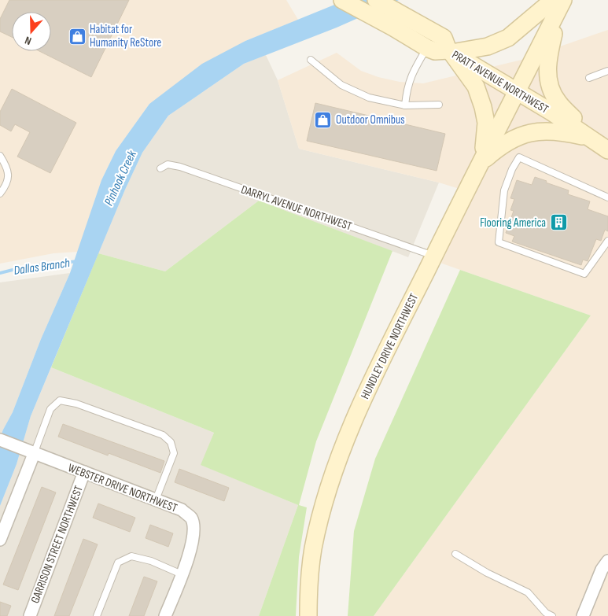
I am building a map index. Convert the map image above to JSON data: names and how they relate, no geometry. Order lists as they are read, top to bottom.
{
  "streets": {
    "main road": ["PRATT AVENUE NORTHWEST", "HUNDLEY DRIVE NORTHWEST"],
    "street": ["WEBSTER DRIVE NORTHWEST", "GARRISON STREET NORTHWEST"],
    "lane": ["DARRYL AVENUE NORTHWEST"]
  },
  "crossings": [
    ["PRATT AVENUE NORTHWEST", "HUNDLEY DRIVE NORTHWEST"],
    ["DARRYL AVENUE NORTHWEST", "HUNDLEY DRIVE NORTHWEST"],
    ["WEBSTER DRIVE NORTHWEST", "GARRISON STREET NORTHWEST"]
  ],
  "water": ["Pinhook Creek", "Dallas Branch"],
  "places": {
    "shop": ["Habitat for Humanity ReStore", "Outdoor Omnibus"],
    "building": ["Flooring America"]
  },
  "north": "bottom"
}
